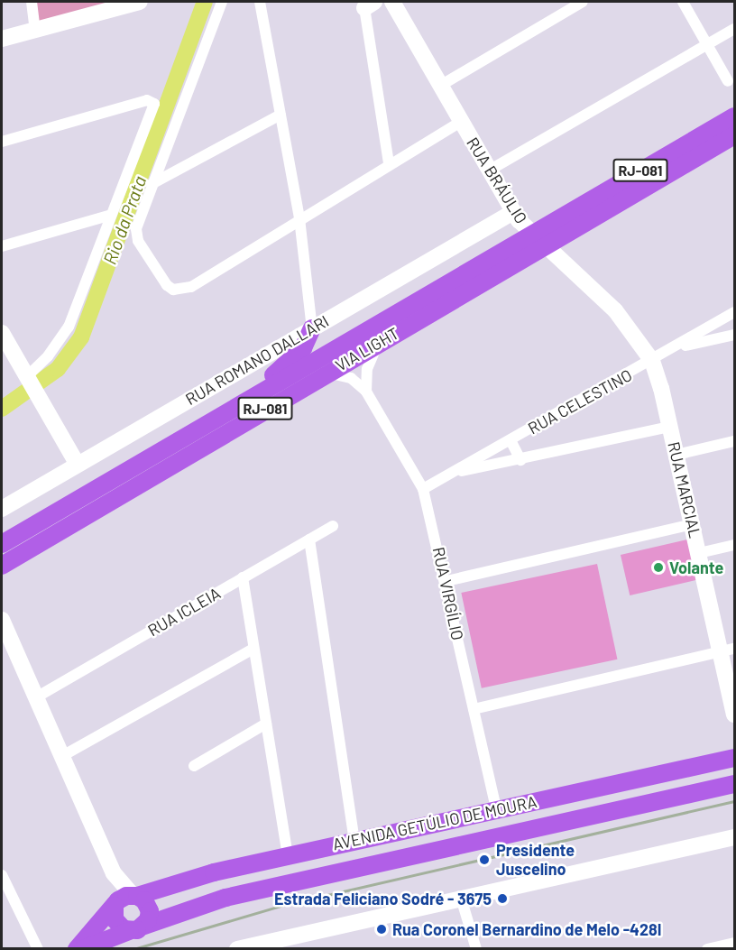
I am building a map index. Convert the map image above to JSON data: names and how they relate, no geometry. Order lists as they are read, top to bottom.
{
  "streets": {
    "main road": ["RJ-081", "VIA LIGHT", "AVENIDA GETÚLIO DE MOURA"],
    "street": [
      "RUA BRÁULIO",
      "RUA ROMANO DALLARI",
      "RUA CELESTINO",
      "RUA MARCIAL",
      "RUA VIRGÍLIO",
      "RUA ICLEIA"
    ]
  },
  "crossings": [
    ["RUA BRÁULIO", "RUA ROMANO DALLARI"],
    ["RUA BRÁULIO", "RUA CELESTINO"],
    ["RUA BRÁULIO", "RUA MARCIAL"],
    ["VIA LIGHT", "RUA VIRGÍLIO"],
    ["RUA CELESTINO", "RUA MARCIAL"],
    ["RUA CELESTINO", "RUA VIRGÍLIO"],
    ["RUA VIRGÍLIO", "AVENIDA GETÚLIO DE MOURA"]
  ],
  "water": ["Rio da Prata"],
  "places": [
    "Volante",
    "Presidente Juscelino",
    "Estrada Feliciano Sodré - 3675",
    "Rua Coronel Bernardino de Melo -428I"
  ]
}
